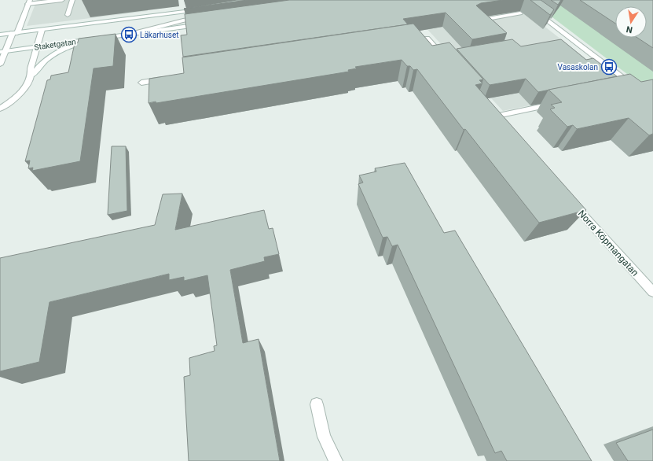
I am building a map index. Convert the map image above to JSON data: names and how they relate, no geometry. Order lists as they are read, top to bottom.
{
  "streets": {
    "street": ["Staketgatan", "Norra Köpmangatan"]
  },
  "places": {
    "bus stop": ["Läkarhuset", "Vasaskolan"]
  },
  "north": "bottom"
}
